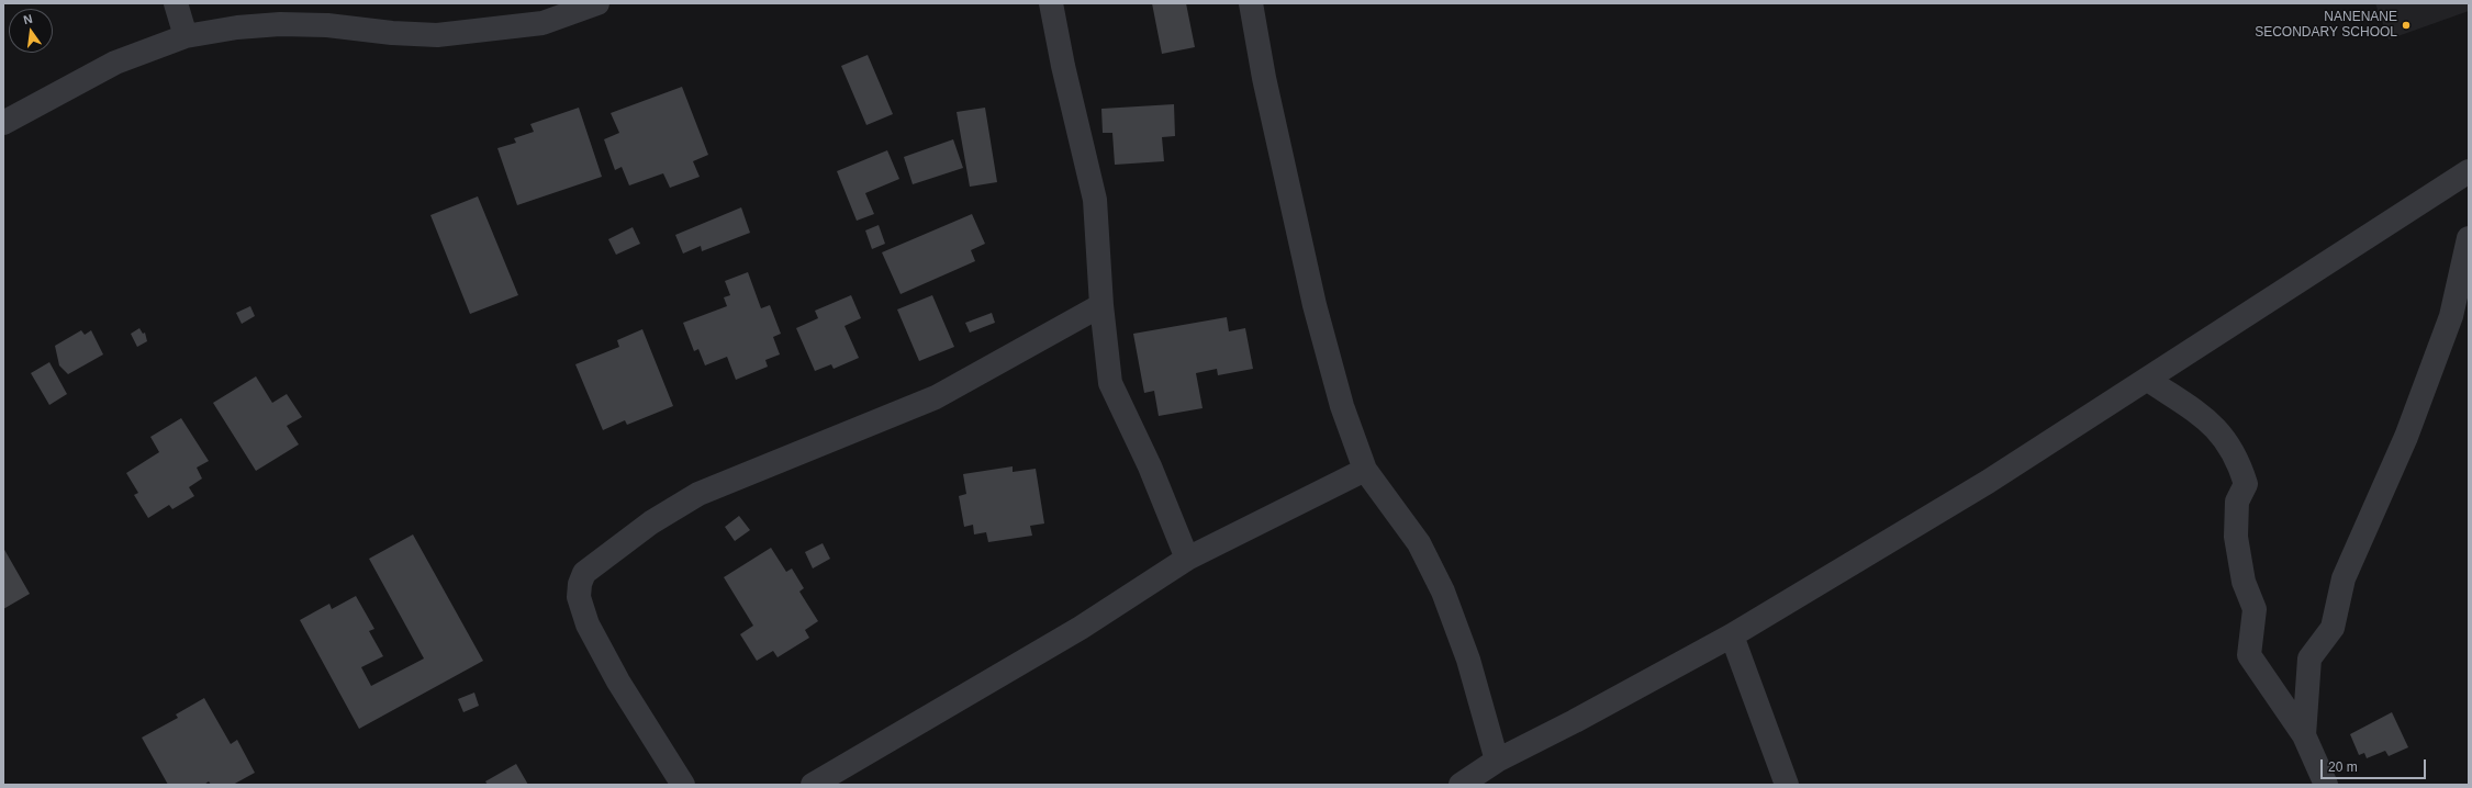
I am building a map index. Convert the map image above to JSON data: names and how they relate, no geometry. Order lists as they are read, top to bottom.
{
  "places": ["NANENANE SECONDARY SCHOOL"],
  "scale_bar": "20 m",
  "north": "top"
}
